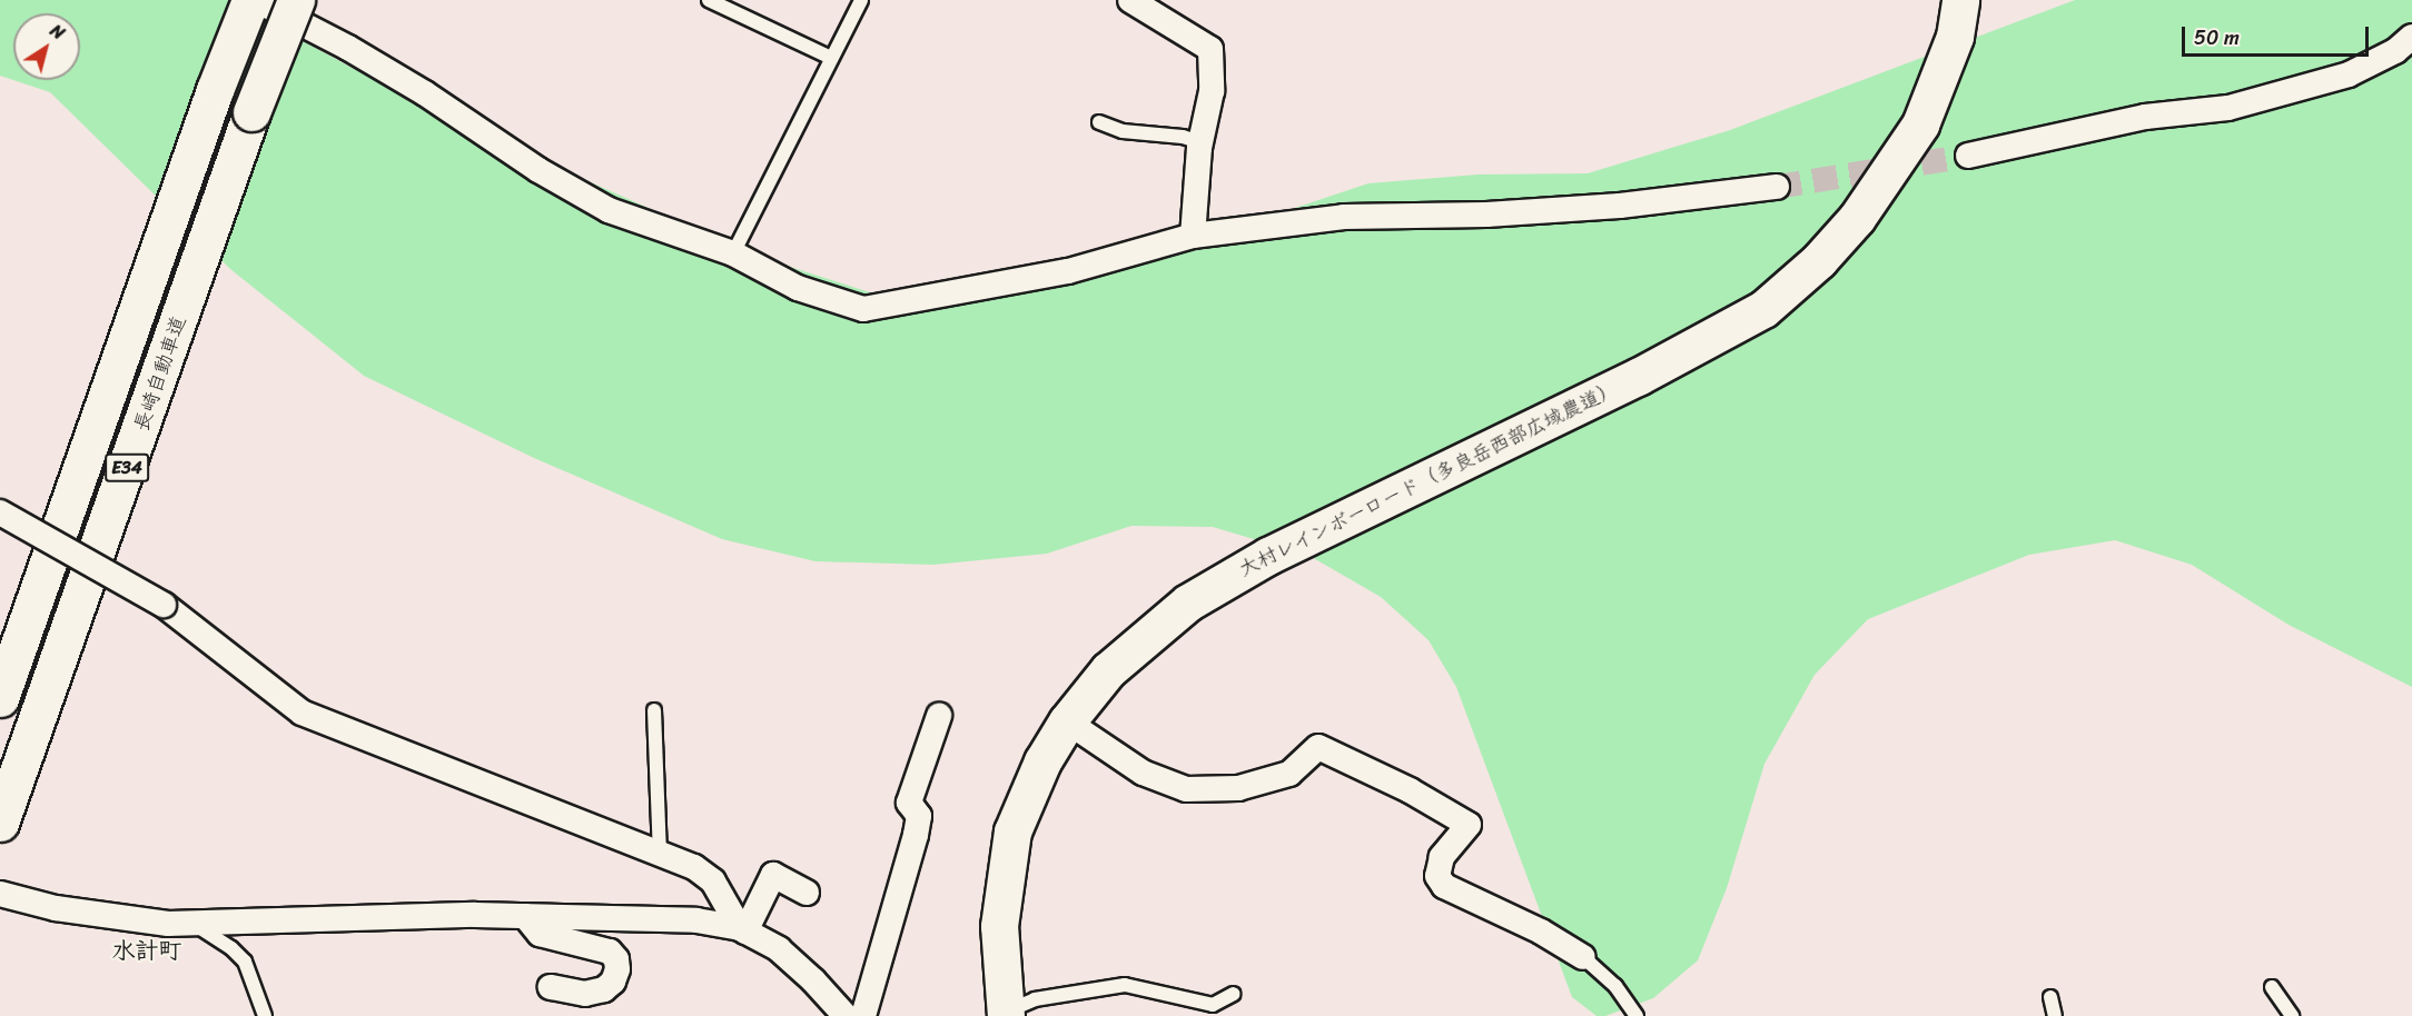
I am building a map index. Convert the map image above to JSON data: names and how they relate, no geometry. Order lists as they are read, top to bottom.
{
  "streets": {
    "main road": ["長崎自動車道", "E34", "大村レインボーロード（多良岳西部広域農道）"]
  },
  "districts": ["水計町"],
  "scale_bar": "50 m",
  "north": "top right"
}
